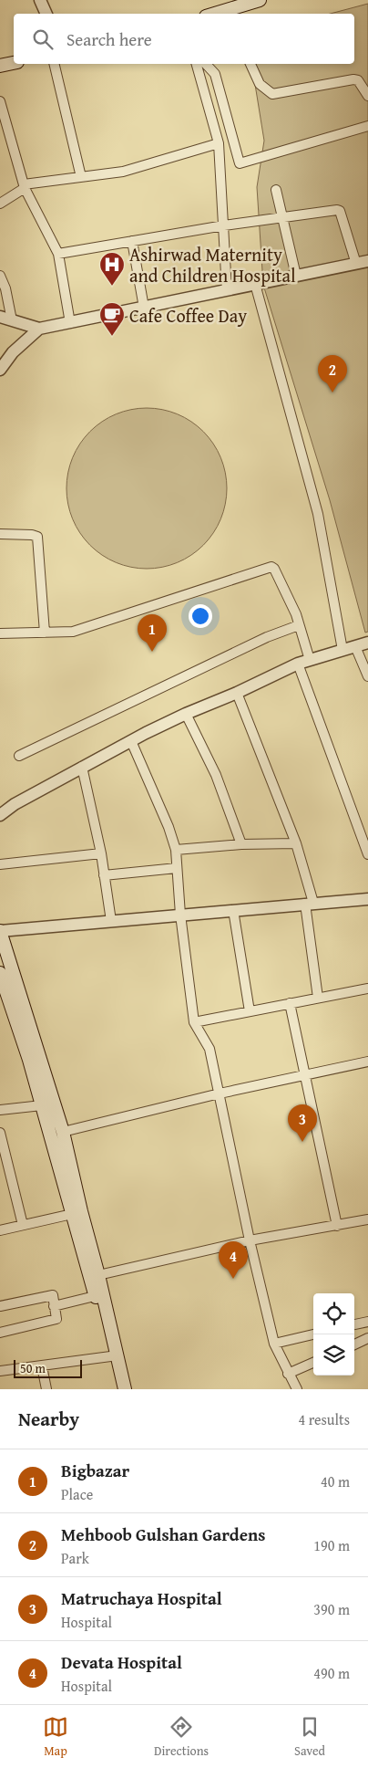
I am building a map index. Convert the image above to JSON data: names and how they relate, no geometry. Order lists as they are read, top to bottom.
{
  "places": {
    "hospital": ["Ashirwad Maternity and Children Hospital"],
    "cafe": ["Cafe Coffee Day"]
  },
  "scale_bar": "50 m",
  "page": {
    "search": "Search here",
    "pins": [
      "2",
      "1",
      "3",
      "4"
    ],
    "scale": "50 m",
    "heading": ["Nearby", "4 results"],
    "list": [
      {
        "mark": "1",
        "name": "Bigbazar",
        "note": "Place",
        "value": "40 m"
      },
      {
        "mark": "2",
        "name": "Mehboob Gulshan Gardens",
        "note": "Park",
        "value": "190 m"
      },
      {
        "mark": "3",
        "name": "Matruchaya Hospital",
        "note": "Hospital",
        "value": "390 m"
      },
      {
        "mark": "4",
        "name": "Devata Hospital",
        "note": "Hospital",
        "value": "490 m"
      }
    ],
    "nav": ["Map", "Directions", "Saved"]
  }
}
